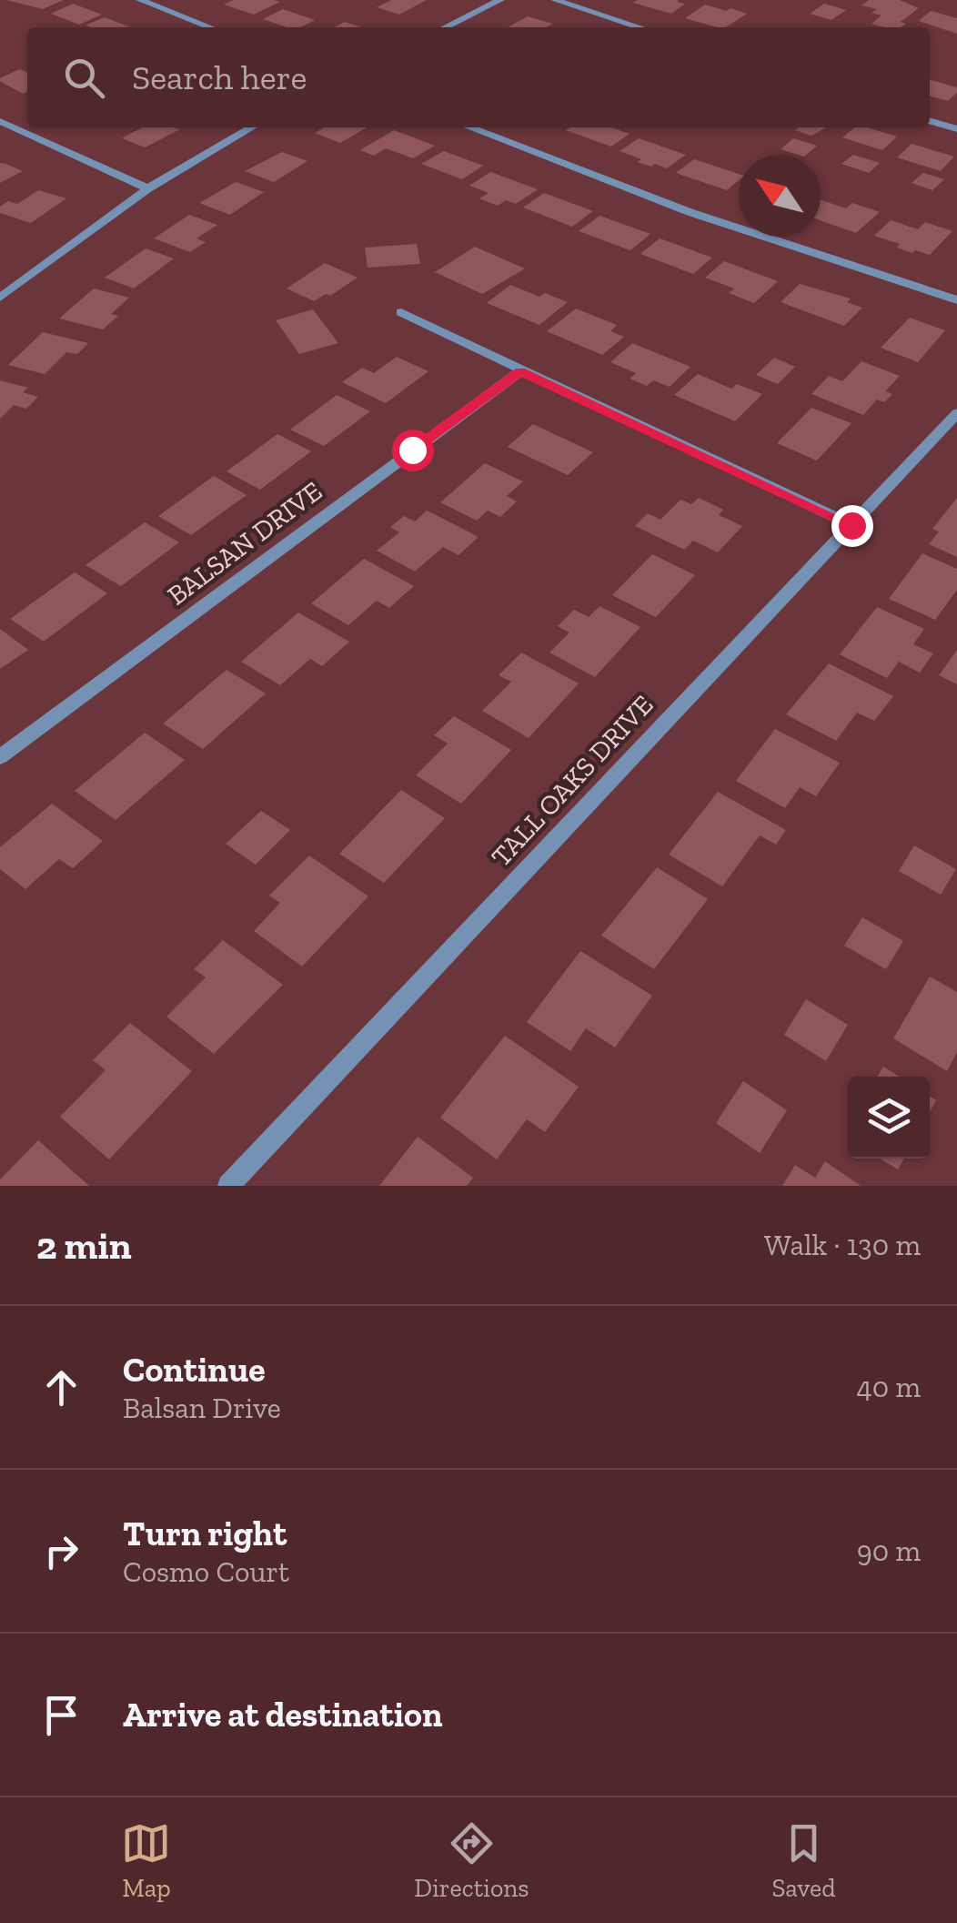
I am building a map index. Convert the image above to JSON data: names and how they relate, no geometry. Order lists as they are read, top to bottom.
{
  "streets": {
    "street": ["BALSAN DRIVE", "TALL OAKS DRIVE"]
  },
  "north": "top left",
  "page": {
    "search": "Search here",
    "heading": ["2 min", "Walk · 130 m"],
    "list": [
      ["Continue", "Balsan Drive", "40 m"],
      ["Turn right", "Cosmo Court", "90 m"],
      "Arrive at destination"
    ],
    "nav": ["Map", "Directions", "Saved"]
  }
}
